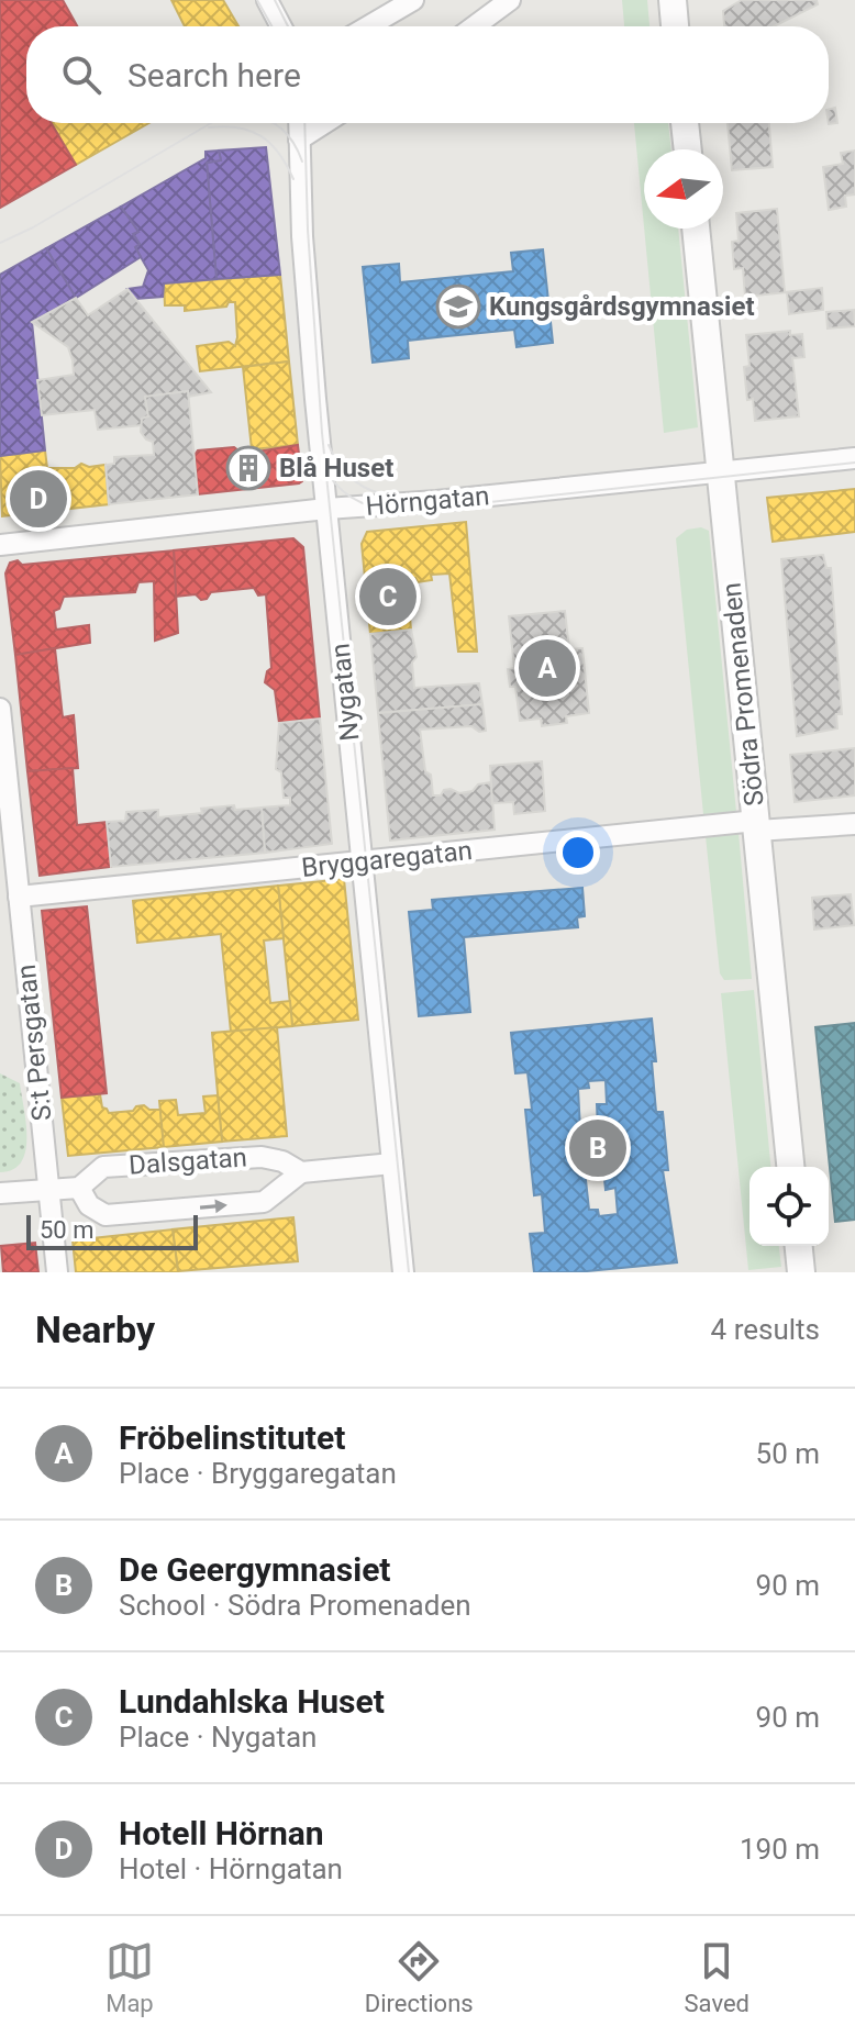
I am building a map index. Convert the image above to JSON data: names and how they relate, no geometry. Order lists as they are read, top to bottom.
{
  "streets": {
    "main road": ["Södra Promenaden"],
    "street": [
      "Hörngatan",
      "Nygatan",
      "Bryggaregatan",
      "S:t Persgatan",
      "Dalsgatan"
    ]
  },
  "crossings": [
    ["Hörngatan", "Nygatan"],
    ["Hörngatan", "Södra Promenaden"],
    ["Nygatan", "Bryggaregatan"],
    ["Nygatan", "Dalsgatan"],
    ["Södra Promenaden", "Bryggaregatan"],
    ["Bryggaregatan", "S:t Persgatan"],
    ["S:t Persgatan", "Dalsgatan"]
  ],
  "places": {
    "school or university": ["Kungsgårdsgymnasiet"],
    "building": ["Blå Huset"]
  },
  "scale_bar": "50 m",
  "north": "left",
  "page": {
    "search": "Search here",
    "pins": [
      "D",
      "C",
      "A",
      "B"
    ],
    "scale": "50 m",
    "heading": ["Nearby", "4 results"],
    "list": [
      {
        "mark": "A",
        "name": "Fröbelinstitutet",
        "note": "Place · Bryggaregatan",
        "value": "50 m"
      },
      {
        "mark": "B",
        "name": "De Geergymnasiet",
        "note": "School · Södra Promenaden",
        "value": "90 m"
      },
      {
        "mark": "C",
        "name": "Lundahlska Huset",
        "note": "Place · Nygatan",
        "value": "90 m"
      },
      {
        "mark": "D",
        "name": "Hotell Hörnan",
        "note": "Hotel · Hörngatan",
        "value": "190 m"
      }
    ],
    "nav": ["Map", "Directions", "Saved"]
  }
}
